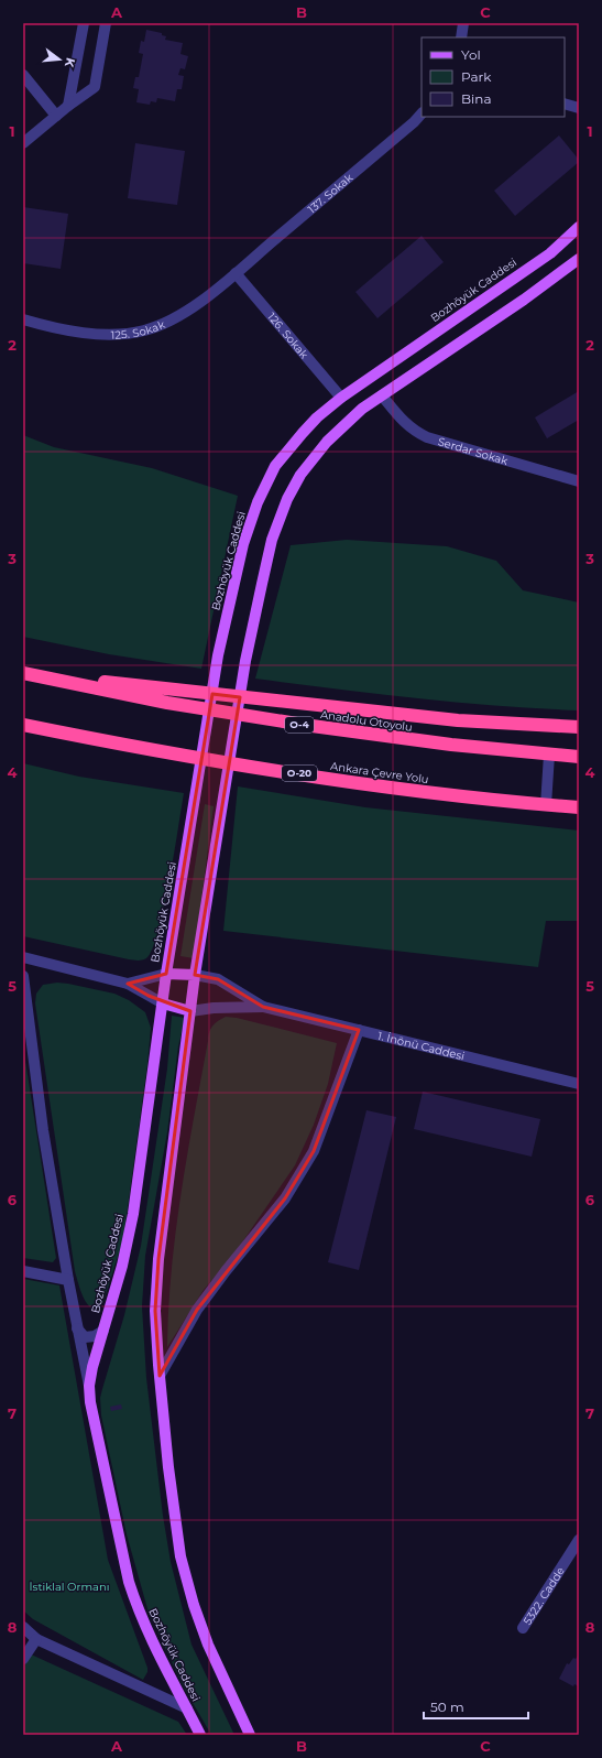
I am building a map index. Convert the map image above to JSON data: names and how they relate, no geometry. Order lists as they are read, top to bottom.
{
  "streets": {
    "highway": [
      "Anadolu Otoyolu",
      "O-4",
      "Ankara Çevre Yolu",
      "O-20"
    ],
    "main road": ["Bozhöyük Caddesi"],
    "street": [
      "137. Sokak",
      "125. Sokak",
      "126. Sokak",
      "Serdar Sokak",
      "1. İnönü Caddesi",
      "5322. Cadde"
    ]
  },
  "crossings": [
    ["137. Sokak", "125. Sokak"],
    ["137. Sokak", "126. Sokak"],
    ["Bozhöyük Caddesi", "126. Sokak"],
    ["125. Sokak", "126. Sokak"]
  ],
  "parks": ["İstiklal Ormanı"],
  "legend": ["Yol", "Park", "Bina"],
  "scale_bar": "50 m",
  "north": "right",
  "grid": {
    "columns": ["A", "B", "C"],
    "rows": [
      "1",
      "2",
      "3",
      "4",
      "5",
      "6",
      "7",
      "8"
    ]
  }
}
